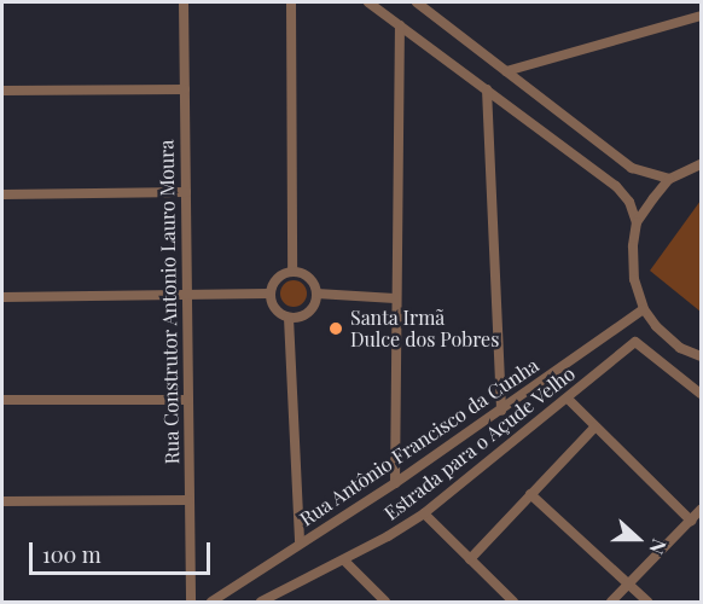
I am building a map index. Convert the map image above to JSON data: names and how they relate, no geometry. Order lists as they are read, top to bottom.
{
  "streets": {
    "street": ["Rua Construtor Antonio Lauro Moura", "Rua Antônio Francisco da Cunha", "Estrada para o Açude Velho"]
  },
  "places": ["Santa Irmã Dulce dos Pobres"],
  "scale_bar": "100 m",
  "north": "right"
}
